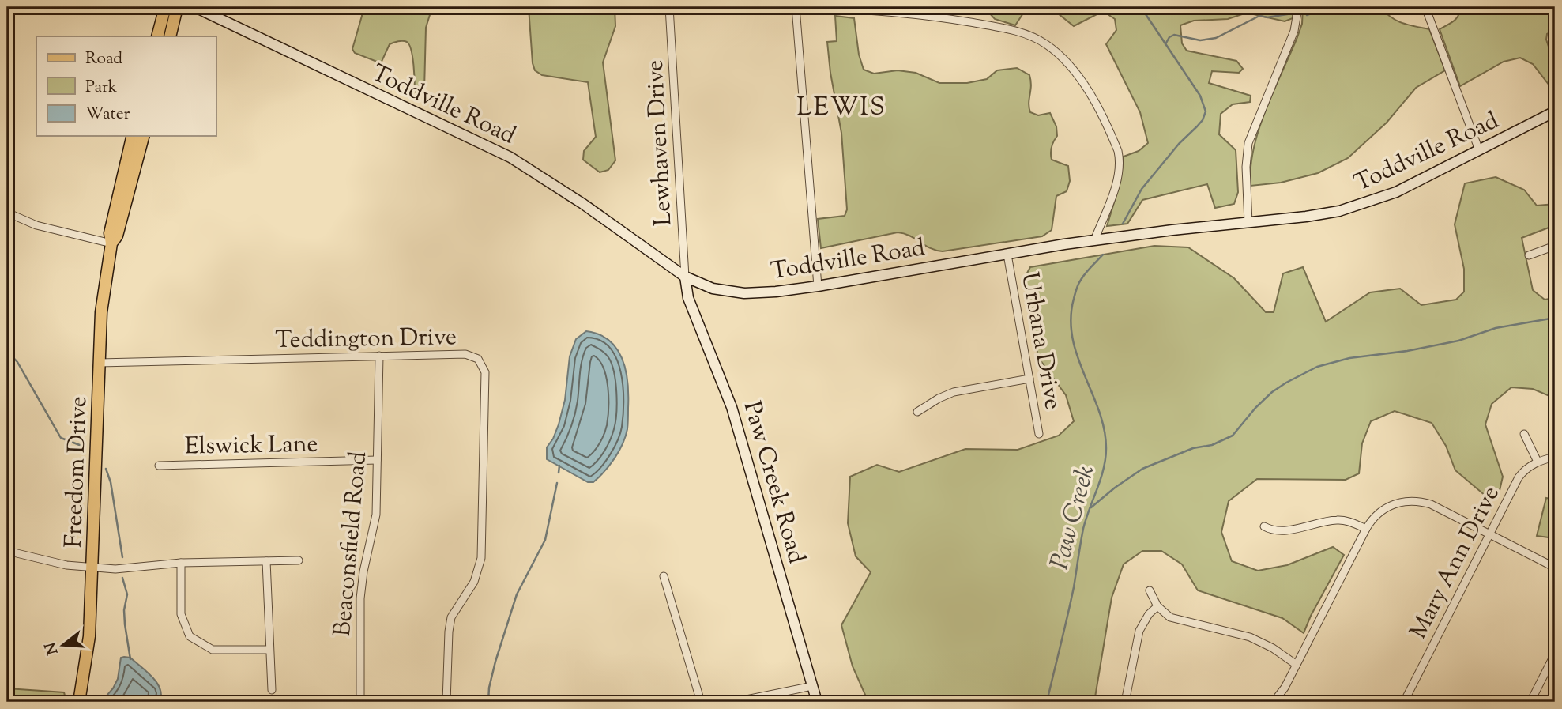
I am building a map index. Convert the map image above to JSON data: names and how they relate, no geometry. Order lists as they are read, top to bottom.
{
  "streets": {
    "main road": ["Freedom Drive"],
    "street": [
      "Toddville Road",
      "Lewhaven Drive",
      "Teddington Drive",
      "Urbana Drive",
      "Elswick Lane",
      "Paw Creek Road",
      "Beaconsfield Road",
      "Mary Ann Drive"
    ]
  },
  "crossings": [
    ["Toddville Road", "Lewhaven Drive"],
    ["Toddville Road", "Urbana Drive"],
    ["Toddville Road", "Paw Creek Road"],
    ["Lewhaven Drive", "Paw Creek Road"],
    ["Teddington Drive", "Freedom Drive"],
    ["Teddington Drive", "Beaconsfield Road"],
    ["Elswick Lane", "Beaconsfield Road"]
  ],
  "districts": ["LEWIS"],
  "water": ["Paw Creek"],
  "legend": ["Road", "Park", "Water"],
  "north": "left"
}
